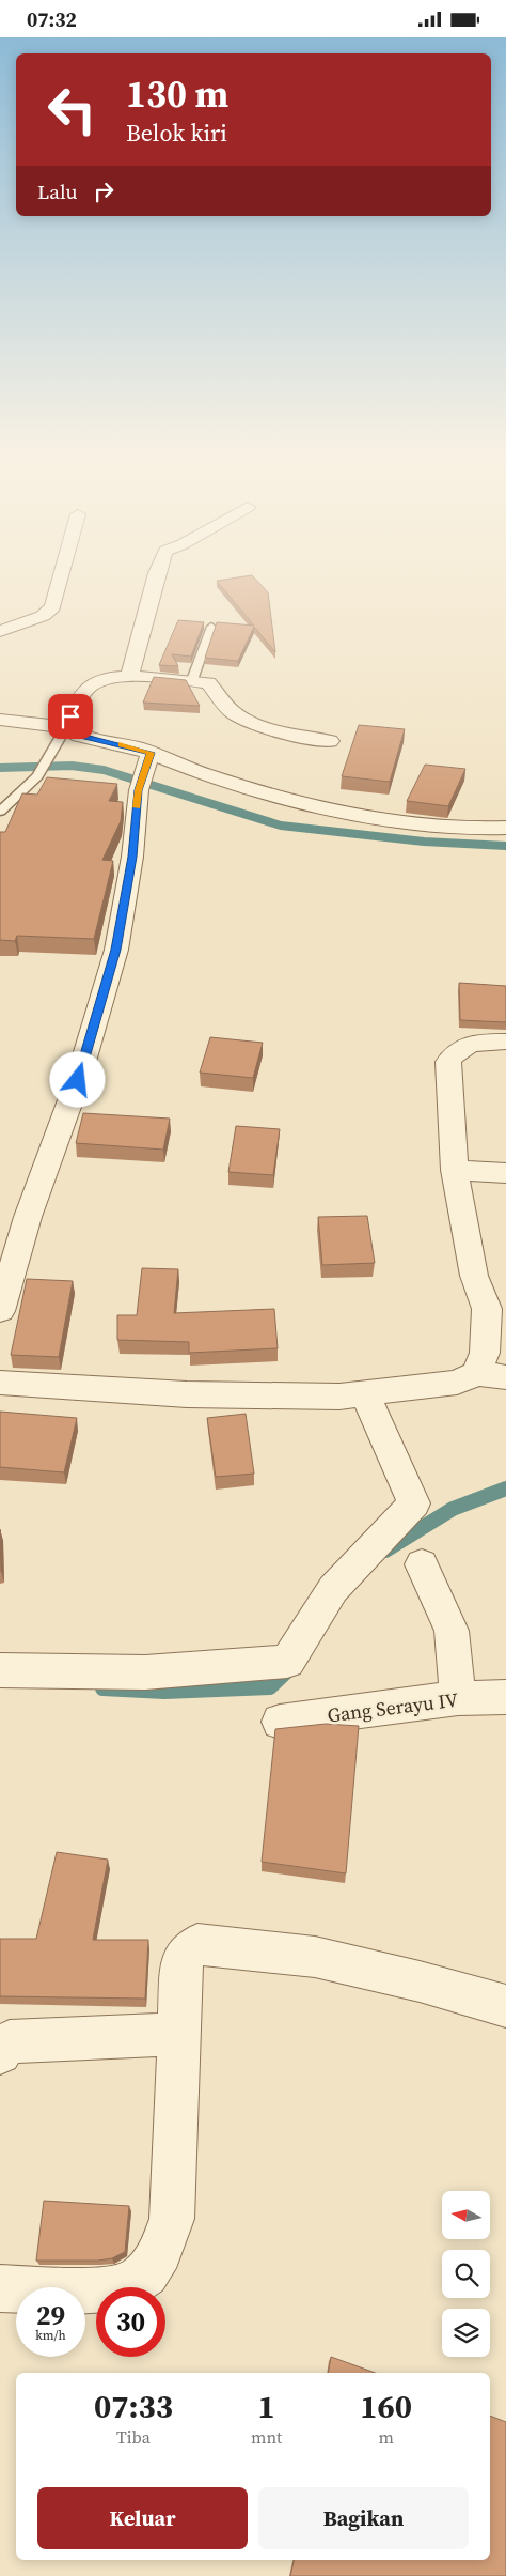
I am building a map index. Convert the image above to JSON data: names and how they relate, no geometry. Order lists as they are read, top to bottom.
{
  "streets": {
    "street": ["Gang Serayu IV"]
  },
  "north": "left",
  "page": {
    "status": "07:32",
    "turn": ["130 m", "Belok kiri"],
    "then": "Lalu",
    "speed": "29 km/h",
    "limit": "30",
    "eta": [
      "07:33",
      "Tiba",
      "1",
      "mnt",
      "160",
      "m"
    ],
    "buttons": ["Keluar", "Bagikan"]
  }
}
